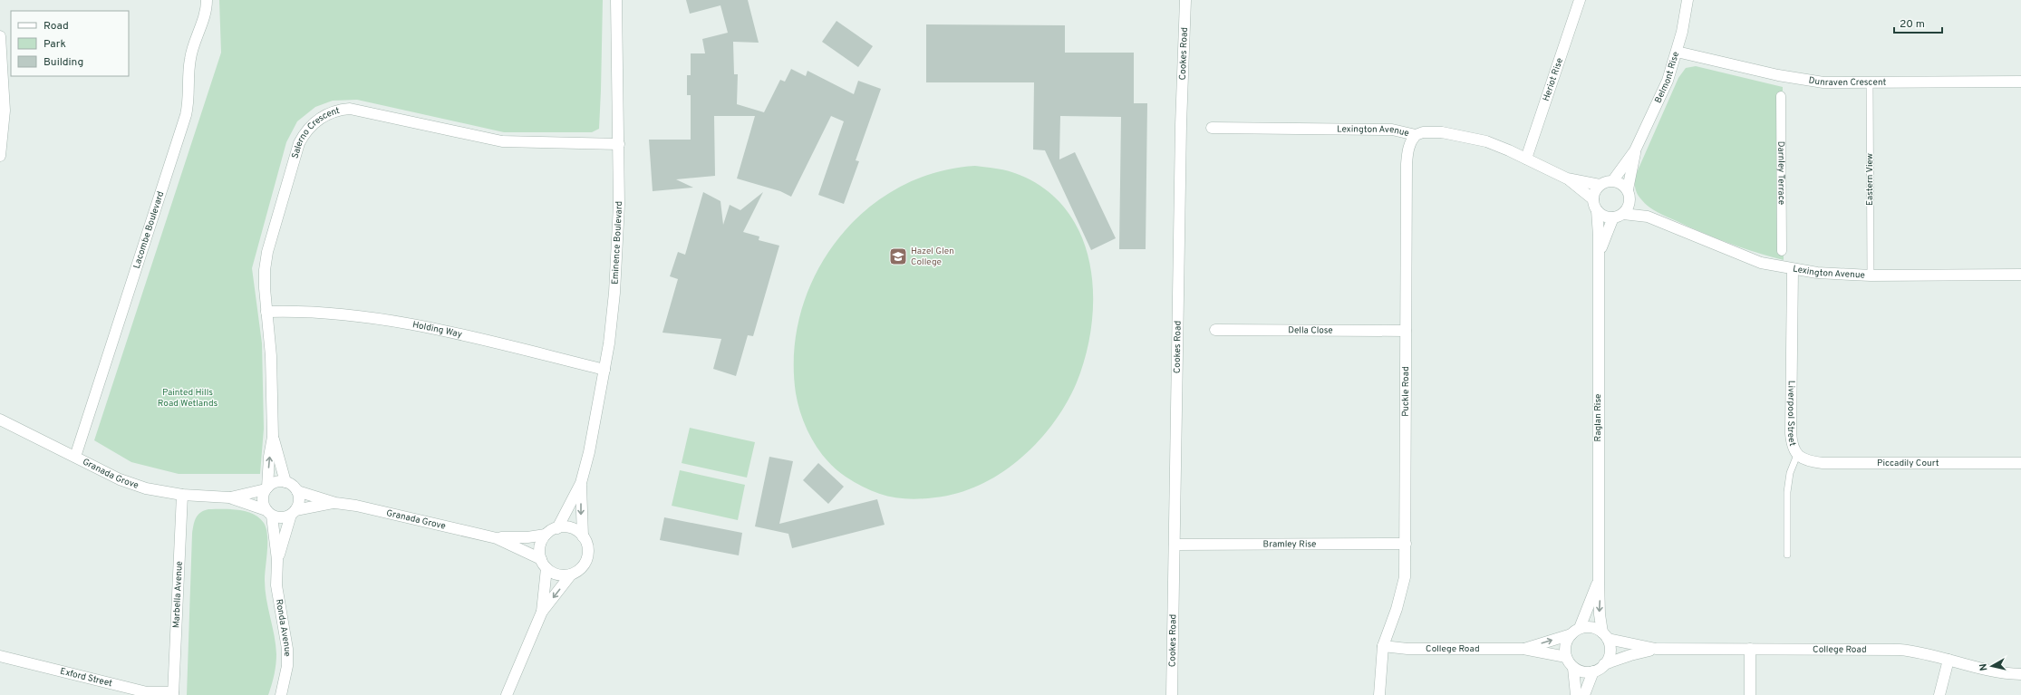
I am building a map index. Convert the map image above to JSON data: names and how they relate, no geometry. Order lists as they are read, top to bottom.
{
  "streets": {
    "street": [
      "Cookes Road",
      "Belmont Rise",
      "Heriot Rise",
      "Dunraven Crescent",
      "Lexington Avenue",
      "Salerno Crescent",
      "Darnley Terrace",
      "Lacombe Boulevard",
      "Eminence Boulevard",
      "Holding Way",
      "Della Close",
      "Puckle Road",
      "Liverpool Street",
      "Raglan Rise",
      "Piccadily Court",
      "Granada Grove",
      "Bramley Rise",
      "Marbella Avenue",
      "Ronda Avenue",
      "College Road",
      "Exford Street"
    ],
    "lane": ["Eastern View"]
  },
  "crossings": [
    ["Cookes Road", "Bramley Rise"],
    ["Belmont Rise", "Dunraven Crescent"],
    ["Belmont Rise", "Lexington Avenue"],
    ["Belmont Rise", "Raglan Rise"],
    ["Heriot Rise", "Lexington Avenue"],
    ["Dunraven Crescent", "Eastern View"],
    ["Lexington Avenue", "Eastern View"],
    ["Lexington Avenue", "Puckle Road"],
    ["Lexington Avenue", "Liverpool Street"],
    ["Lexington Avenue", "Raglan Rise"],
    ["Salerno Crescent", "Eminence Boulevard"],
    ["Salerno Crescent", "Holding Way"],
    ["Salerno Crescent", "Granada Grove"],
    ["Salerno Crescent", "Ronda Avenue"],
    ["Lacombe Boulevard", "Granada Grove"],
    ["Eminence Boulevard", "Holding Way"],
    ["Eminence Boulevard", "Granada Grove"],
    ["Della Close", "Puckle Road"],
    ["Puckle Road", "Bramley Rise"],
    ["Puckle Road", "College Road"],
    ["Liverpool Street", "Piccadily Court"],
    ["Raglan Rise", "College Road"],
    ["Granada Grove", "Marbella Avenue"],
    ["Granada Grove", "Ronda Avenue"],
    ["Marbella Avenue", "Exford Street"]
  ],
  "parks": ["Painted Hills Road Wetlands"],
  "places": {
    "school or university": ["Hazel Glen College"]
  },
  "legend": ["Road", "Park", "Building"],
  "scale_bar": "20 m",
  "north": "left"
}
